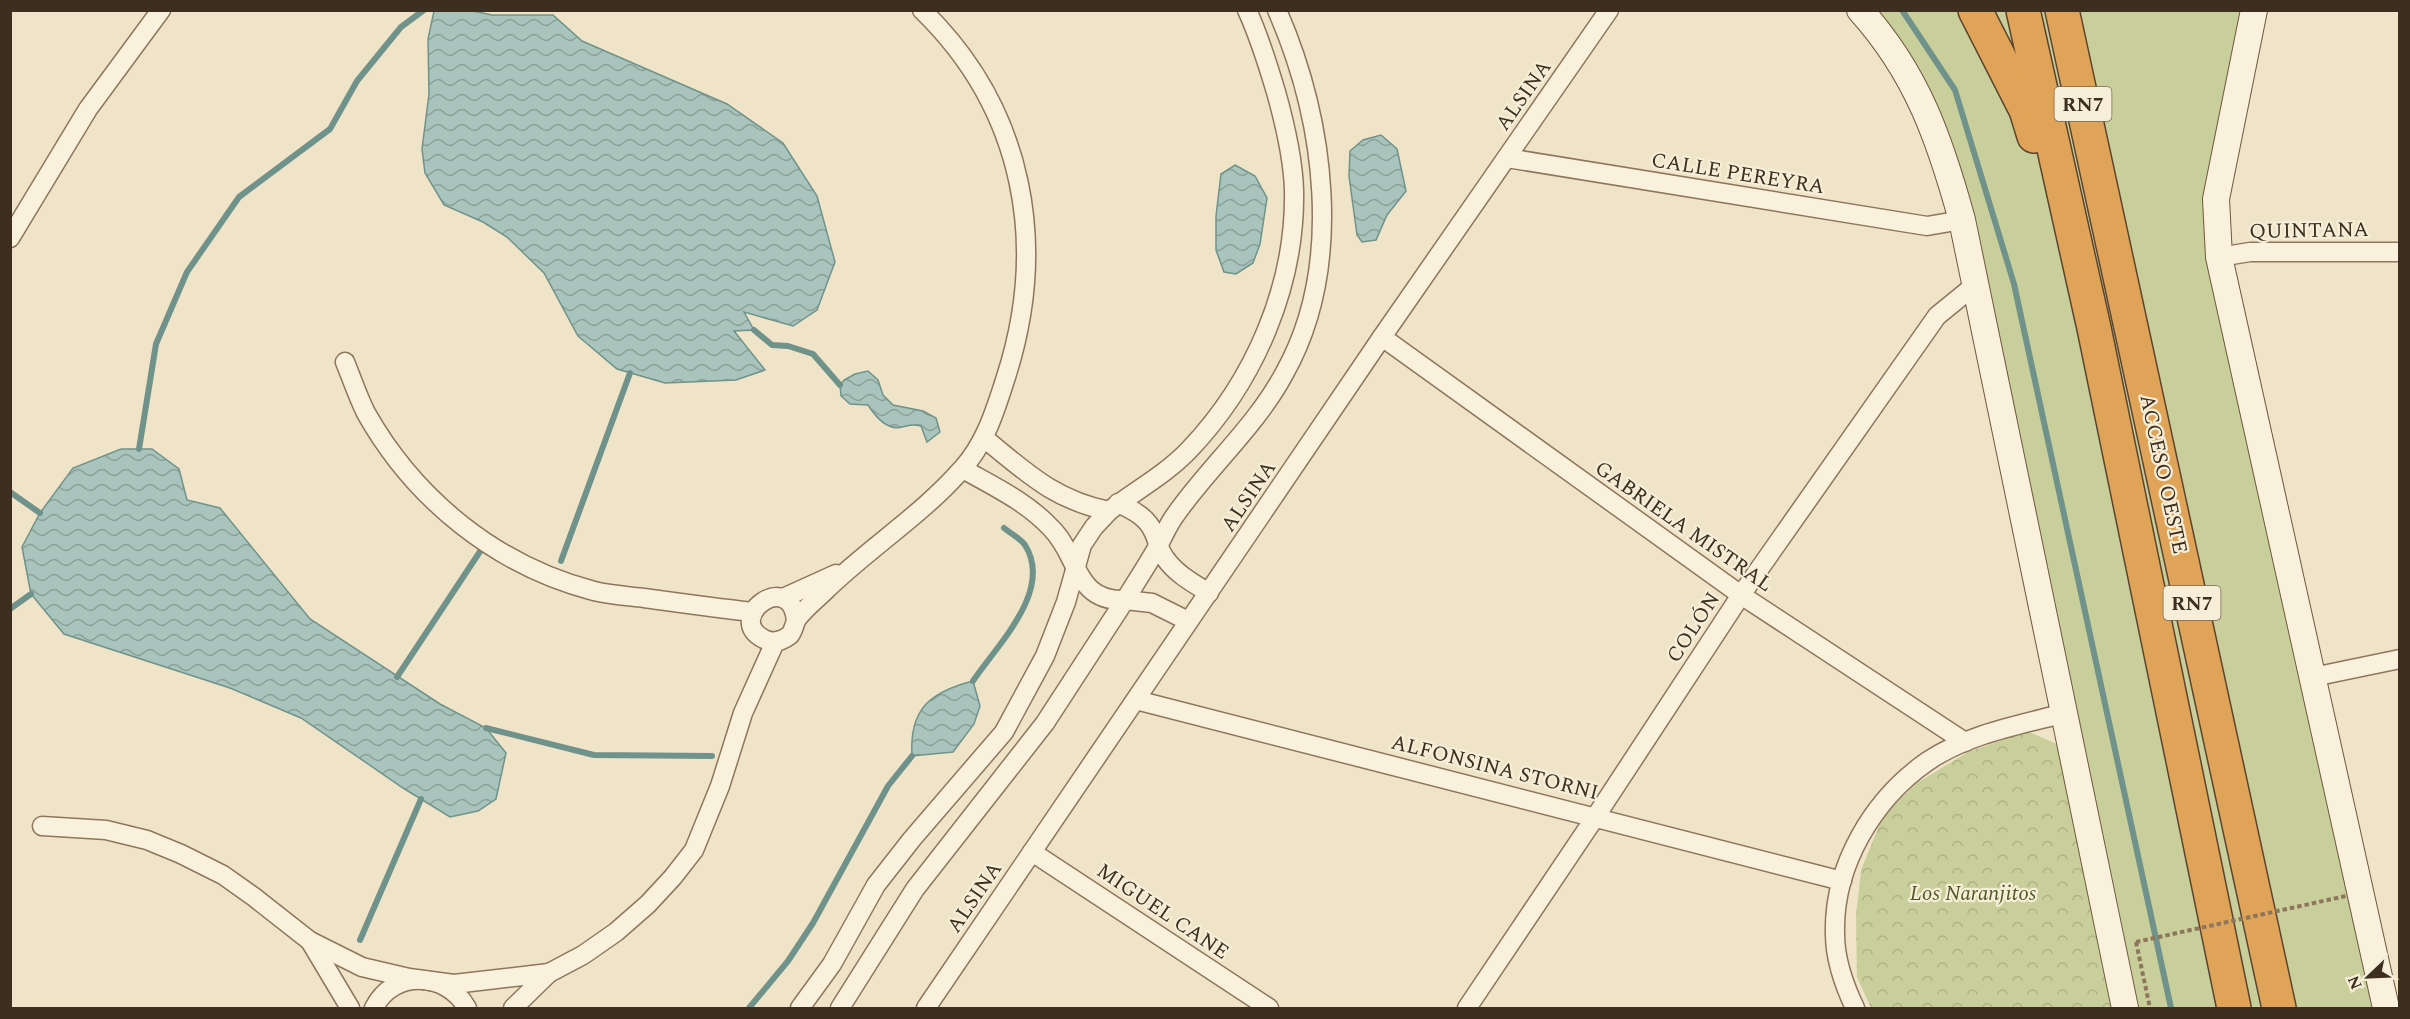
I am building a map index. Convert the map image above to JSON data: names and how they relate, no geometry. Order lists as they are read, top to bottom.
{
  "streets": {
    "highway": ["RN7", "ACCESO OESTE"],
    "street": [
      "ALSINA",
      "CALLE PEREYRA",
      "QUINTANA",
      "GABRIELA MISTRAL",
      "COLÓN",
      "ALFONSINA STORNI",
      "MIGUEL CANE"
    ]
  },
  "crossings": [
    ["ALSINA", "CALLE PEREYRA"],
    ["ALSINA", "GABRIELA MISTRAL"],
    ["ALSINA", "ALFONSINA STORNI"],
    ["ALSINA", "MIGUEL CANE"],
    ["GABRIELA MISTRAL", "COLÓN"],
    ["COLÓN", "ALFONSINA STORNI"]
  ],
  "parks": ["Los Naranjitos"],
  "north": "bottom left"
}
